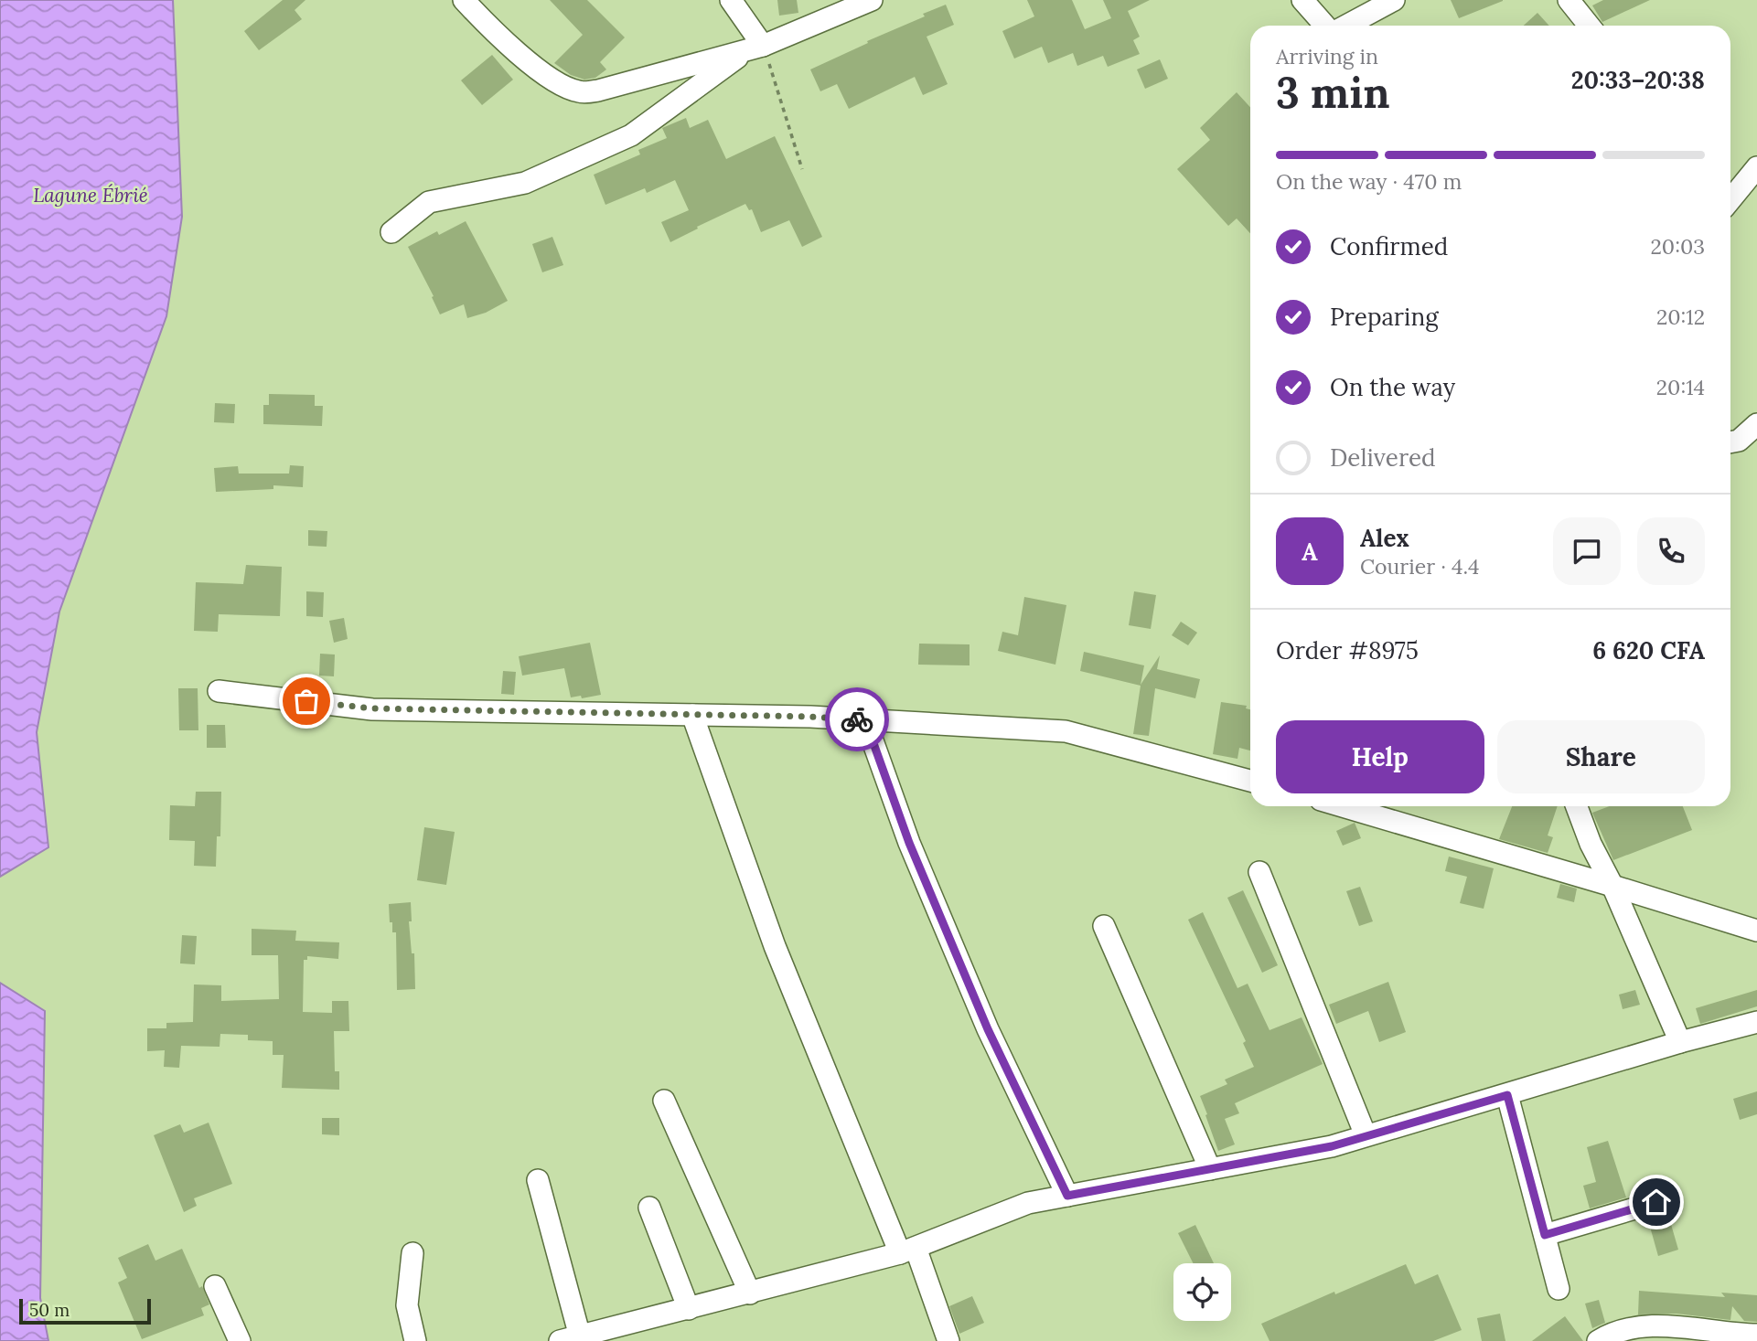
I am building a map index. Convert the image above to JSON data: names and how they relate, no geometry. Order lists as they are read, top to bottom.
{
  "water": ["Lagune Ébrié"],
  "scale_bar": "50 m",
  "page": {
    "heading": ["3 min", "Arriving in", "20:33–20:38"],
    "panel": [
      "Alex",
      "Courier · 4.4",
      "Order #8975",
      "6 620 CFA"
    ],
    "bar": "On the way · 470 m",
    "list": [
      ["Confirmed", "20:03"],
      ["Preparing", "20:12"],
      ["On the way", "20:14"],
      "Delivered"
    ],
    "round": "A",
    "buttons": ["Help", "Share"],
    "scale": "50 m"
  }
}
